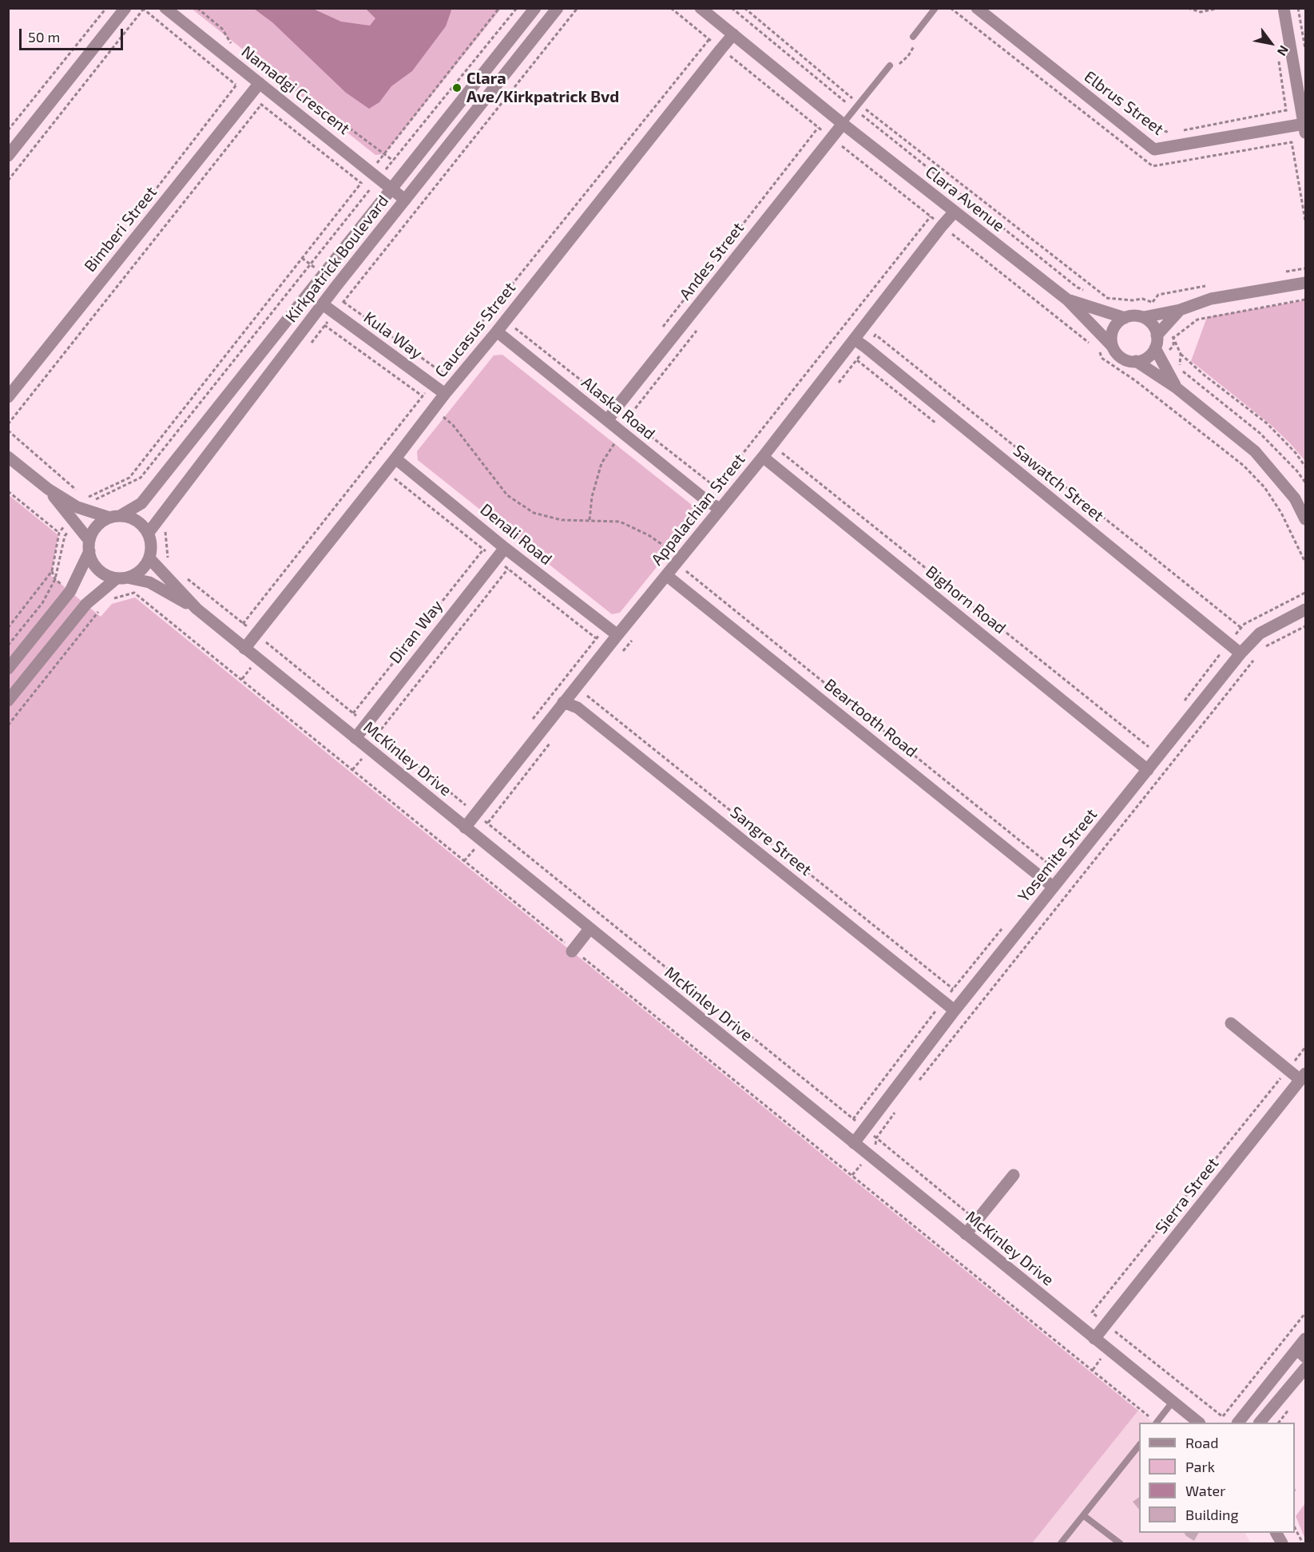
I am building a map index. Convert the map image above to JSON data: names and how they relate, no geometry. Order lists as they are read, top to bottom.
{
  "streets": {
    "street": [
      "Namadgi Crescent",
      "Elbrus Street",
      "Clara Avenue",
      "Bimberi Street",
      "Kirkpatrick Boulevard",
      "Andes Street",
      "Caucasus Street",
      "Kula Way",
      "Alaska Road",
      "Sawatch Street",
      "Appalachian Street",
      "Denali Road",
      "Bighorn Road",
      "Diran Way",
      "Beartooth Road",
      "McKinley Drive",
      "Sangre Street",
      "Yosemite Street",
      "Sierra Street"
    ]
  },
  "crossings": [
    ["Namadgi Crescent", "Bimberi Street"],
    ["Namadgi Crescent", "Kirkpatrick Boulevard"],
    ["Clara Avenue", "Andes Street"],
    ["Clara Avenue", "Caucasus Street"],
    ["Clara Avenue", "Appalachian Street"],
    ["Kirkpatrick Boulevard", "Kula Way"],
    ["Kirkpatrick Boulevard", "McKinley Drive"],
    ["Andes Street", "Alaska Road"],
    ["Caucasus Street", "Kula Way"],
    ["Caucasus Street", "Alaska Road"],
    ["Caucasus Street", "Denali Road"],
    ["Caucasus Street", "McKinley Drive"],
    ["Alaska Road", "Appalachian Street"],
    ["Sawatch Street", "Appalachian Street"],
    ["Sawatch Street", "Yosemite Street"],
    ["Appalachian Street", "Denali Road"],
    ["Appalachian Street", "Bighorn Road"],
    ["Appalachian Street", "Beartooth Road"],
    ["Appalachian Street", "McKinley Drive"],
    ["Appalachian Street", "Sangre Street"],
    ["Denali Road", "Diran Way"],
    ["Bighorn Road", "Yosemite Street"],
    ["Diran Way", "McKinley Drive"],
    ["Beartooth Road", "Yosemite Street"],
    ["McKinley Drive", "Yosemite Street"],
    ["McKinley Drive", "Sierra Street"],
    ["Sangre Street", "Yosemite Street"]
  ],
  "places": ["Clara Ave/Kirkpatrick Bvd"],
  "legend": [
    "Road",
    "Park",
    "Water",
    "Building"
  ],
  "scale_bar": "50 m",
  "north": "bottom right"
}
